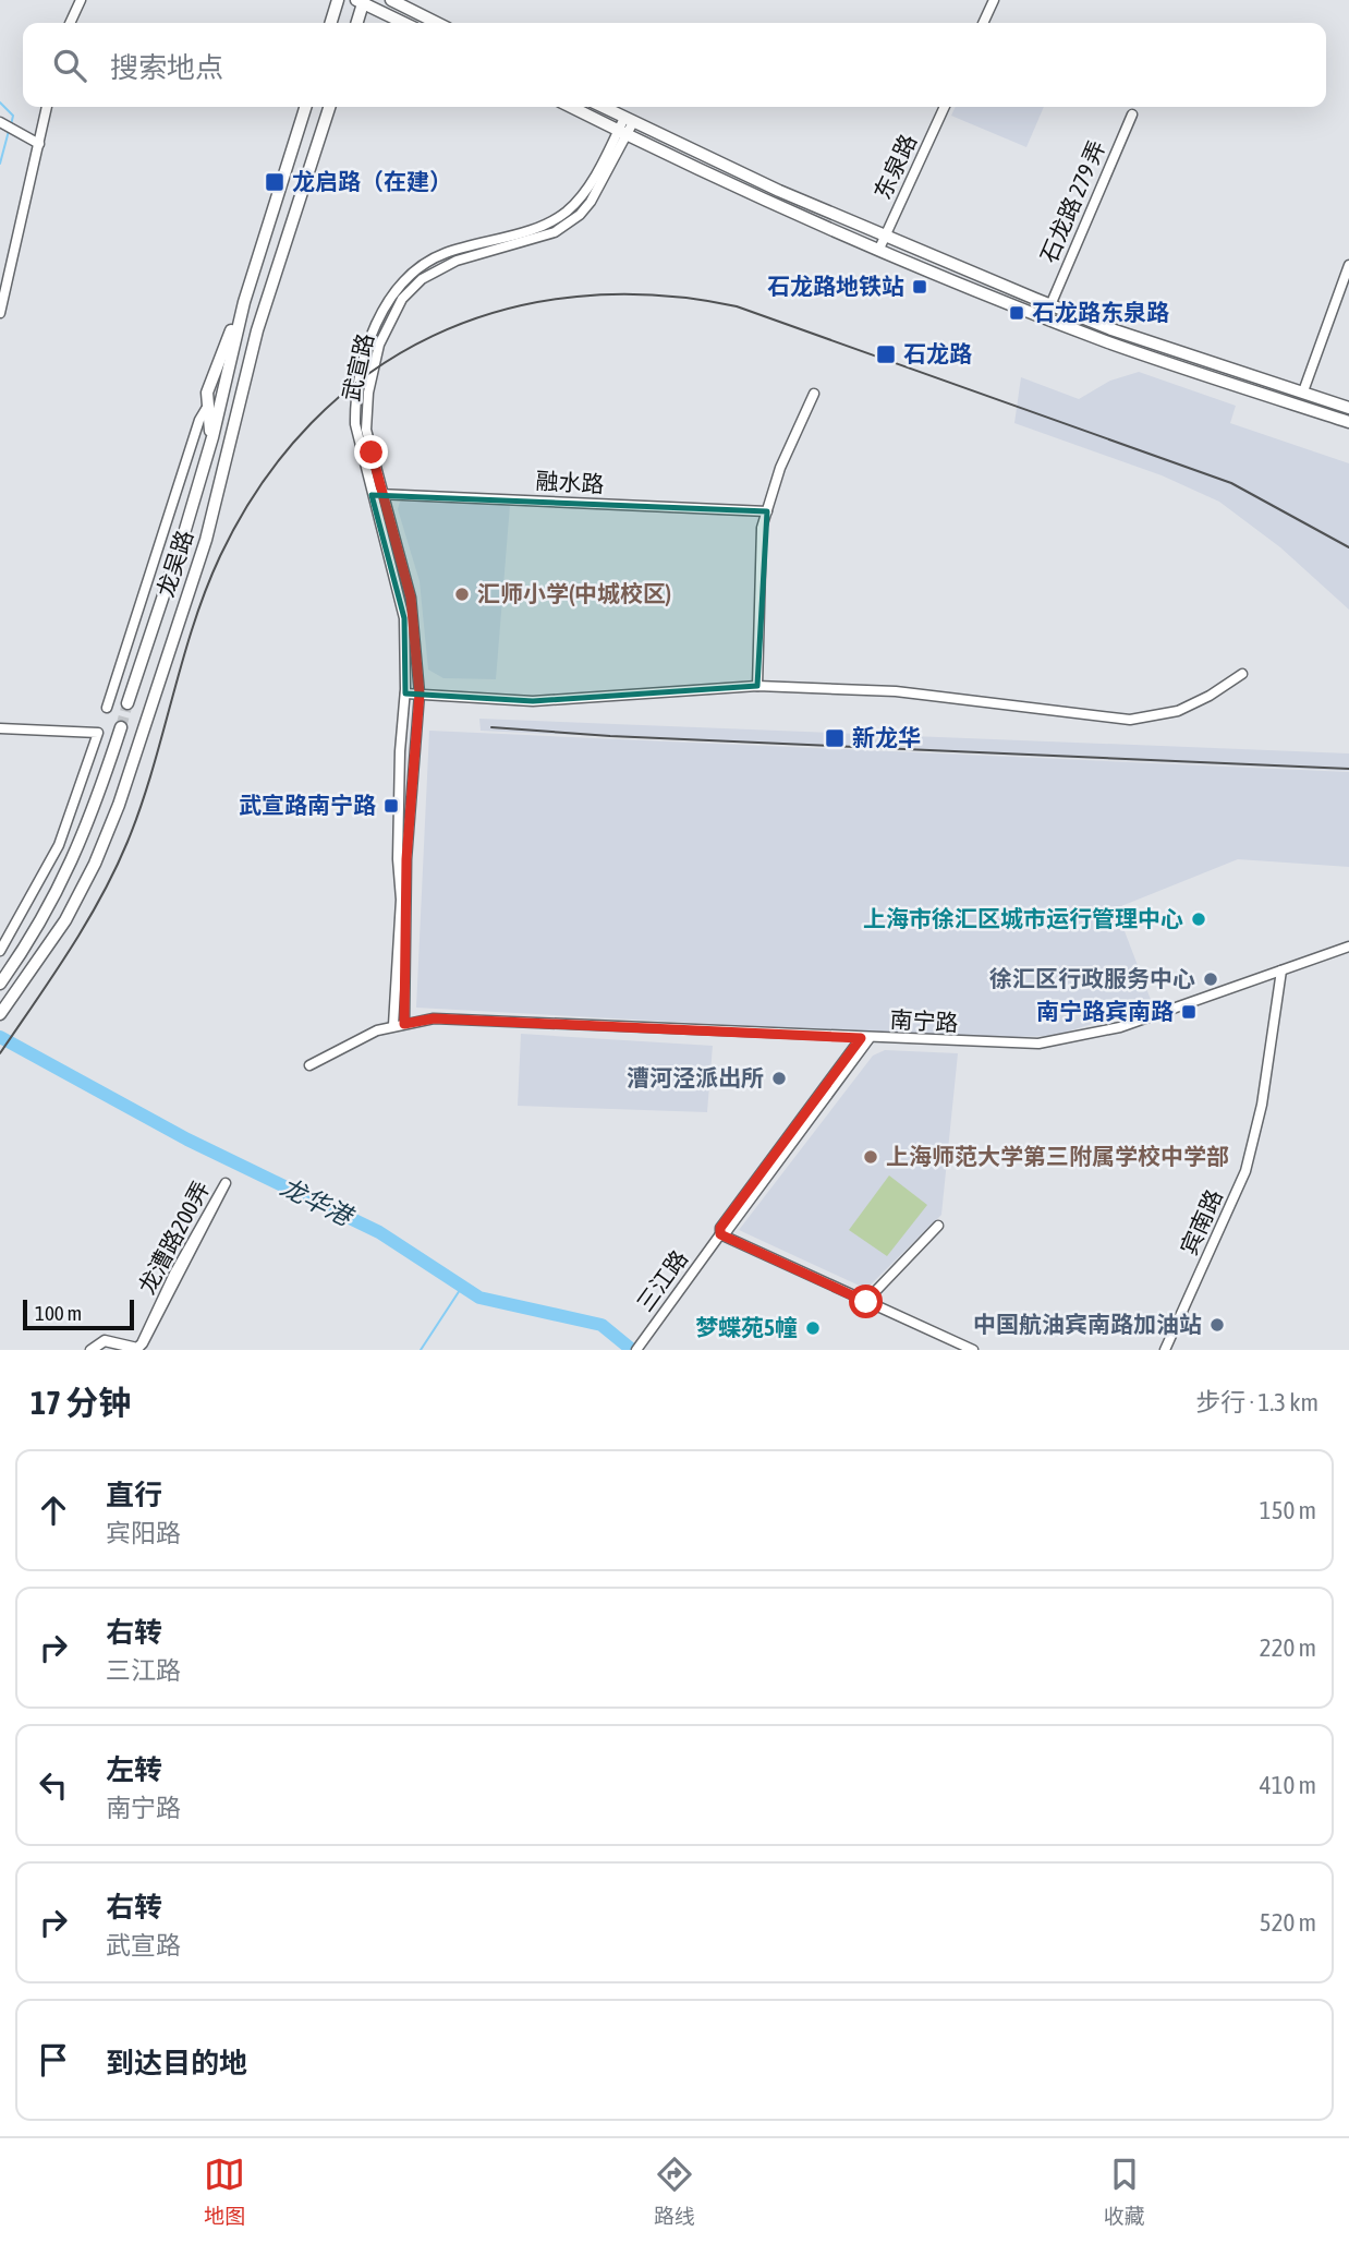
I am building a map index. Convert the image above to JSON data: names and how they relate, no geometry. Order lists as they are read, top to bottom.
{
  "streets": {
    "main road": ["龙吴路"],
    "street": [
      "东泉路",
      "石龙路 279 弄",
      "融水路",
      "南宁路",
      "宾南路",
      "龙漕路200弄",
      "三江路"
    ]
  },
  "crossings": [
    ["南宁路", "宾南路"],
    ["南宁路", "三江路"]
  ],
  "water": ["龙华港"],
  "places": {
    "transit": [
      "龙启路（在建）",
      "石龙路地铁站",
      "石龙路东泉路",
      "石龙路",
      "新龙华",
      "武宣路南宁路",
      "南宁路宾南路"
    ],
    "other": [
      "汇师小学(中城校区)",
      "上海市徐汇区城市运行管理中心",
      "徐汇区行政服务中心",
      "漕河泾派出所",
      "上海师范大学第三附属学校中学部",
      "中国航油宾南路加油站",
      "梦蝶苑5幢"
    ]
  },
  "scale_bar": "100 m",
  "page": {
    "search": "搜索地点",
    "scale": "100 m",
    "heading": ["17 分钟", "步行 · 1.3 km"],
    "list": [
      ["直行", "宾阳路", "150 m"],
      ["右转", "三江路", "220 m"],
      ["左转", "南宁路", "410 m"],
      ["右转", "武宣路", "520 m"],
      "到达目的地"
    ],
    "nav": ["地图", "路线", "收藏"]
  }
}
